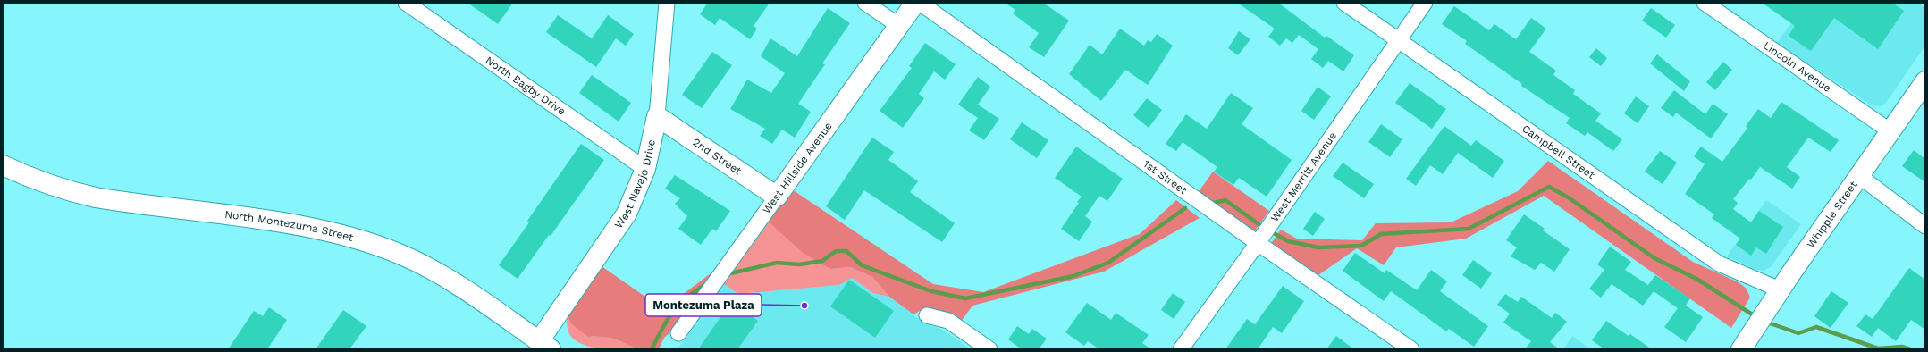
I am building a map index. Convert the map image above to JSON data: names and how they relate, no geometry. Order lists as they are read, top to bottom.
{
  "streets": {
    "main road": [
      "2nd Street",
      "West Hillside Avenue",
      "West Navajo Drive",
      "Whipple Street",
      "North Montezuma Street"
    ],
    "street": [
      "Lincoln Avenue",
      "North Bagby Drive",
      "Campbell Street",
      "1st Street",
      "West Merritt Avenue"
    ]
  },
  "crossings": [
    ["Lincoln Avenue", "Whipple Street"],
    ["North Bagby Drive", "West Navajo Drive"],
    ["Campbell Street", "West Merritt Avenue"],
    ["Campbell Street", "Whipple Street"],
    ["2nd Street", "West Hillside Avenue"],
    ["2nd Street", "West Navajo Drive"],
    ["1st Street", "West Merritt Avenue"],
    ["West Navajo Drive", "North Montezuma Street"]
  ],
  "places": ["Montezuma Plaza"]
}
